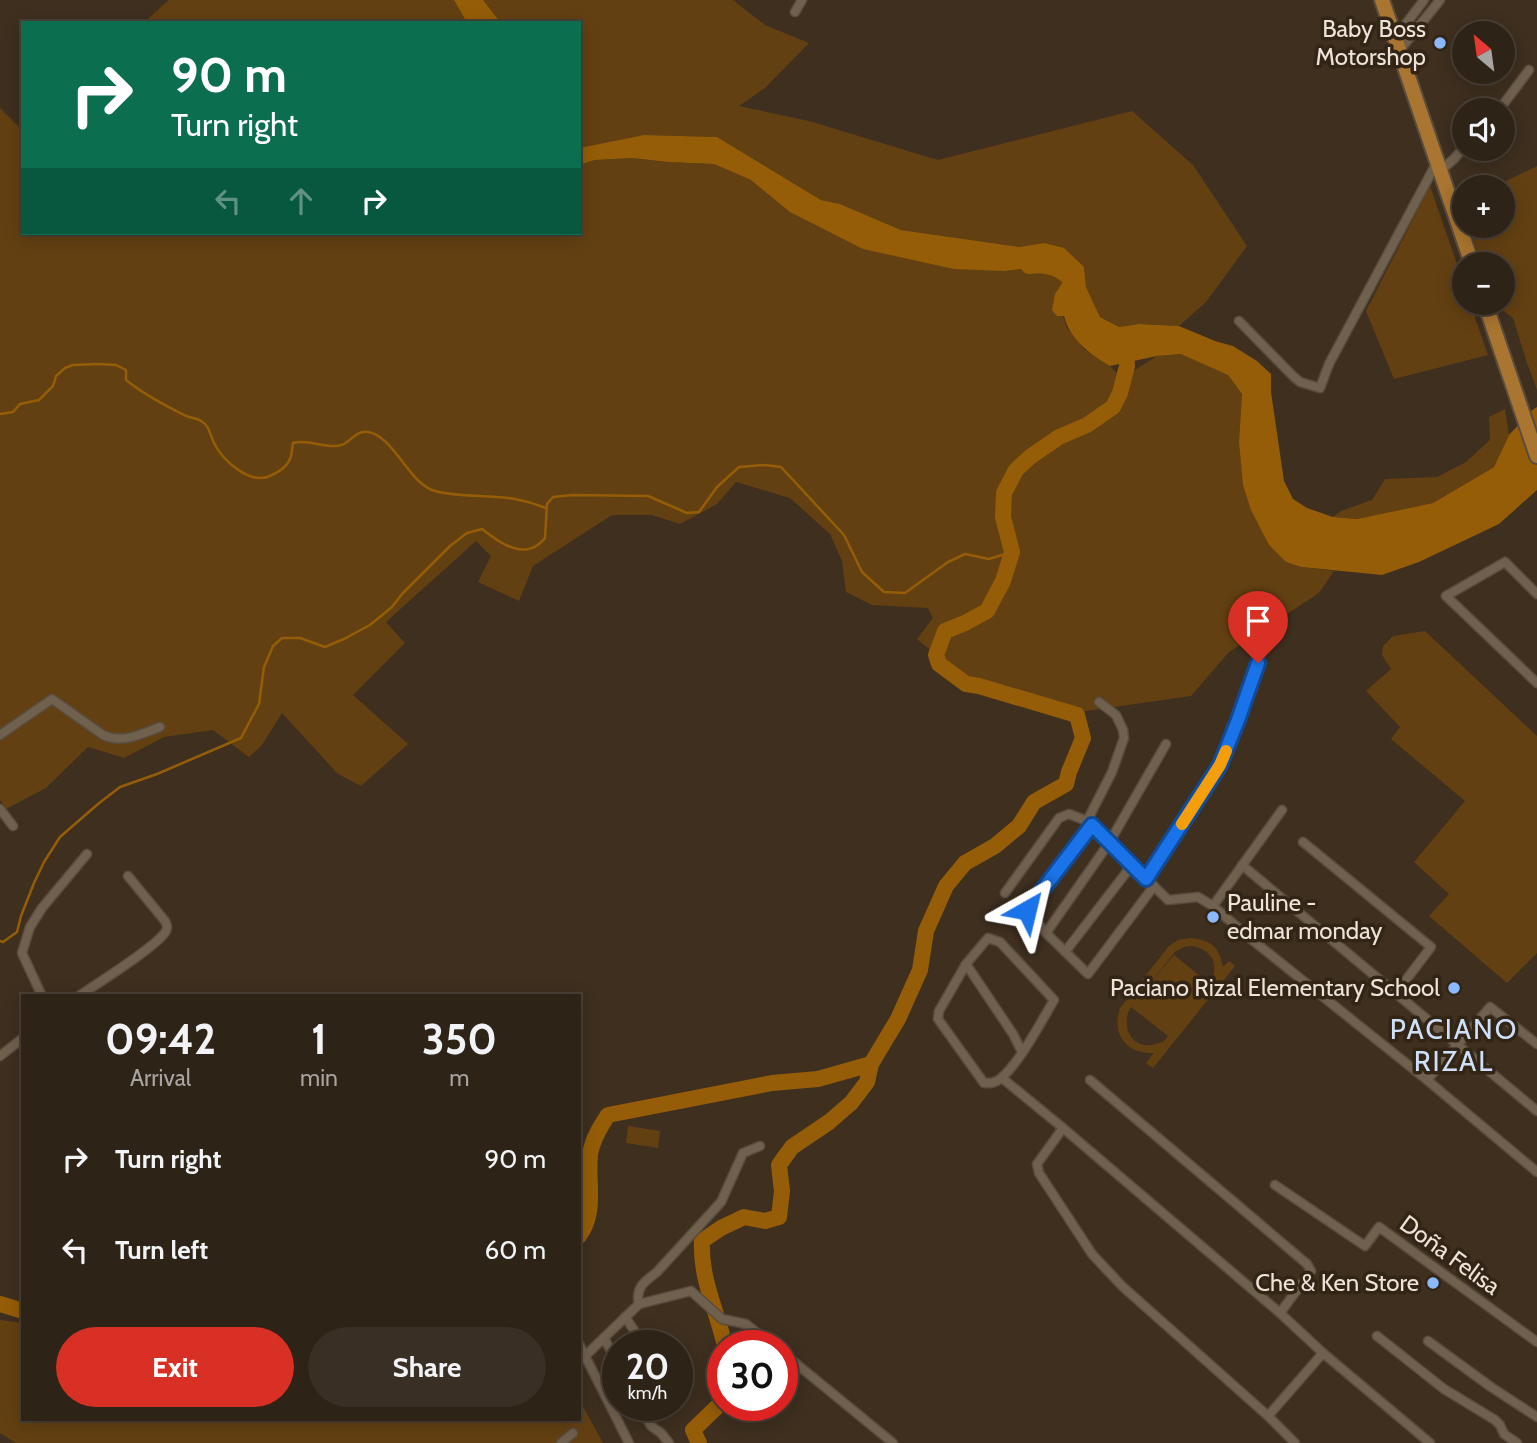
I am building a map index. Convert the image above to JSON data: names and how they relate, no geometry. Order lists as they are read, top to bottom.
{
  "streets": {
    "street": ["Doña Felisa"]
  },
  "districts": ["PACIANO RIZAL"],
  "places": [
    "Baby Boss Motorshop",
    "Pauline - edmar monday",
    "Paciano Rizal Elementary School",
    "Che & Ken Store"
  ],
  "north": "top left",
  "page": {
    "map_buttons": ["+", "−"],
    "turn": ["90 m", "Turn right"],
    "eta": [
      "09:42",
      "Arrival",
      "1",
      "min",
      "350",
      "m"
    ],
    "list": [
      {
        "name": "Turn right",
        "value": "90 m"
      },
      {
        "name": "Turn left",
        "value": "60 m"
      }
    ],
    "buttons": ["Exit", "Share"],
    "speed": "20 km/h",
    "limit": "30"
  }
}
